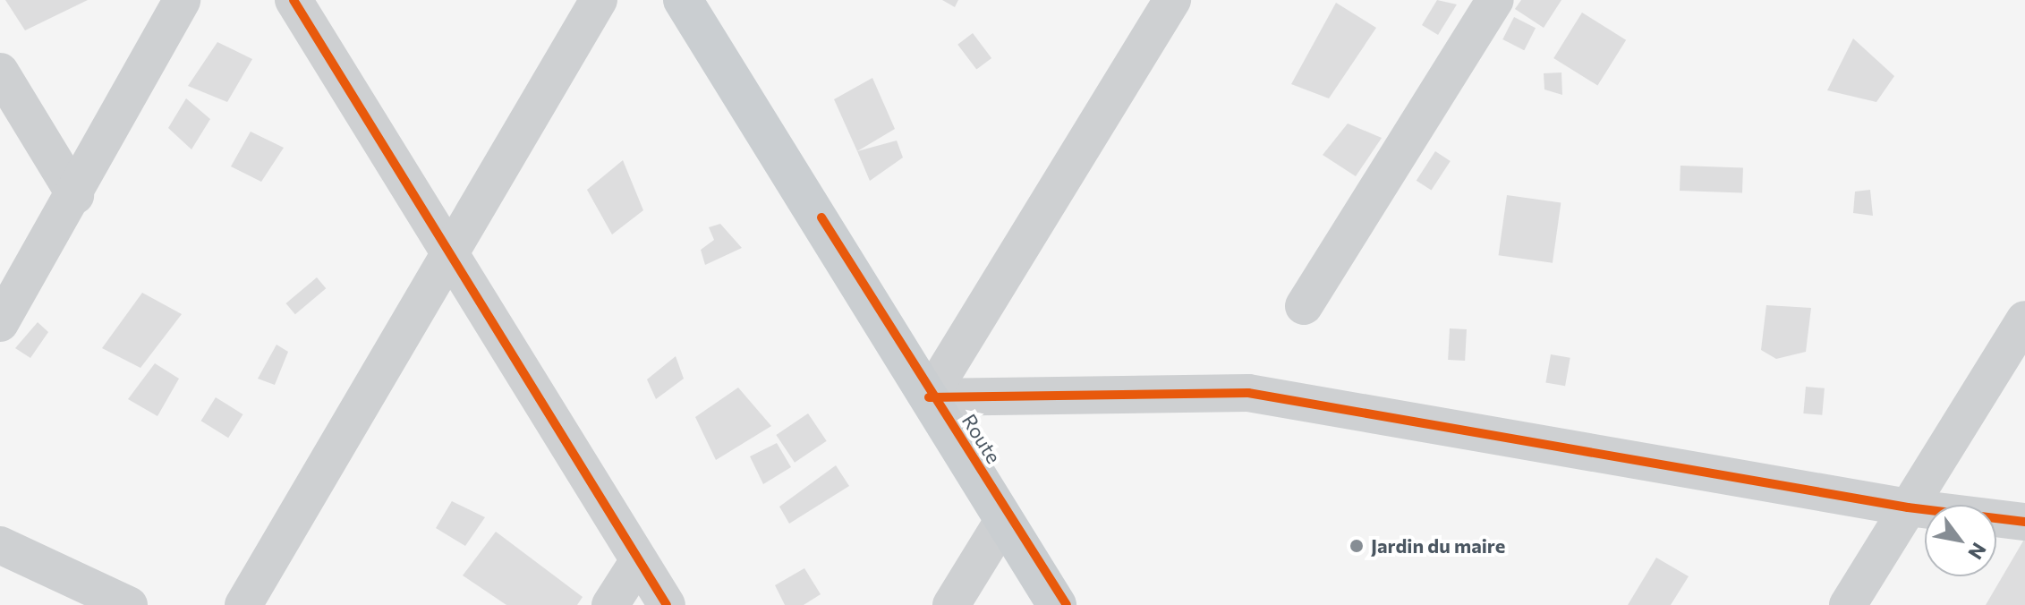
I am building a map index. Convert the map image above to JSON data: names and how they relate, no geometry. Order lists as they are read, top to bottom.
{
  "streets": {
    "cycle path": ["Route"]
  },
  "places": ["Jardin du maire"],
  "north": "bottom right"
}
